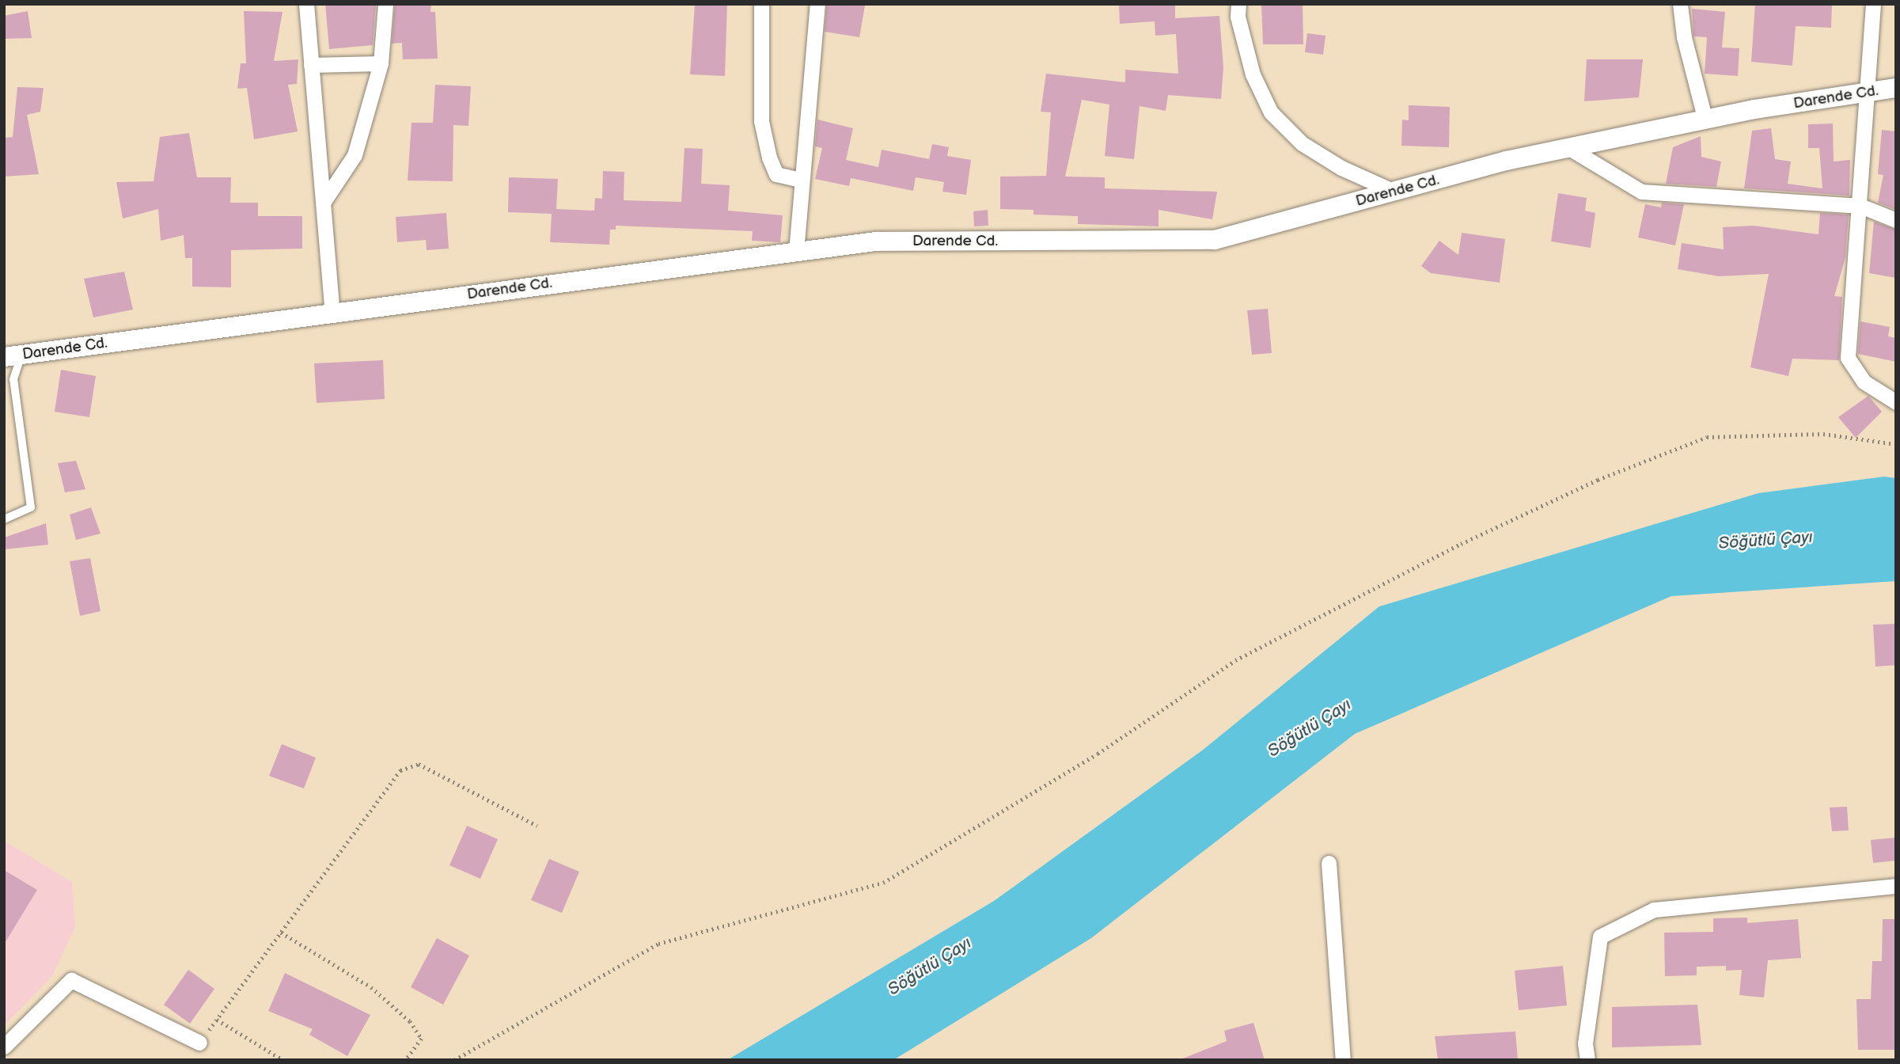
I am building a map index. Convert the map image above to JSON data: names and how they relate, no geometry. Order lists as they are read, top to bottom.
{
  "streets": {
    "street": ["Darende Cd."]
  },
  "water": ["Söğütlü Çayı"]
}
